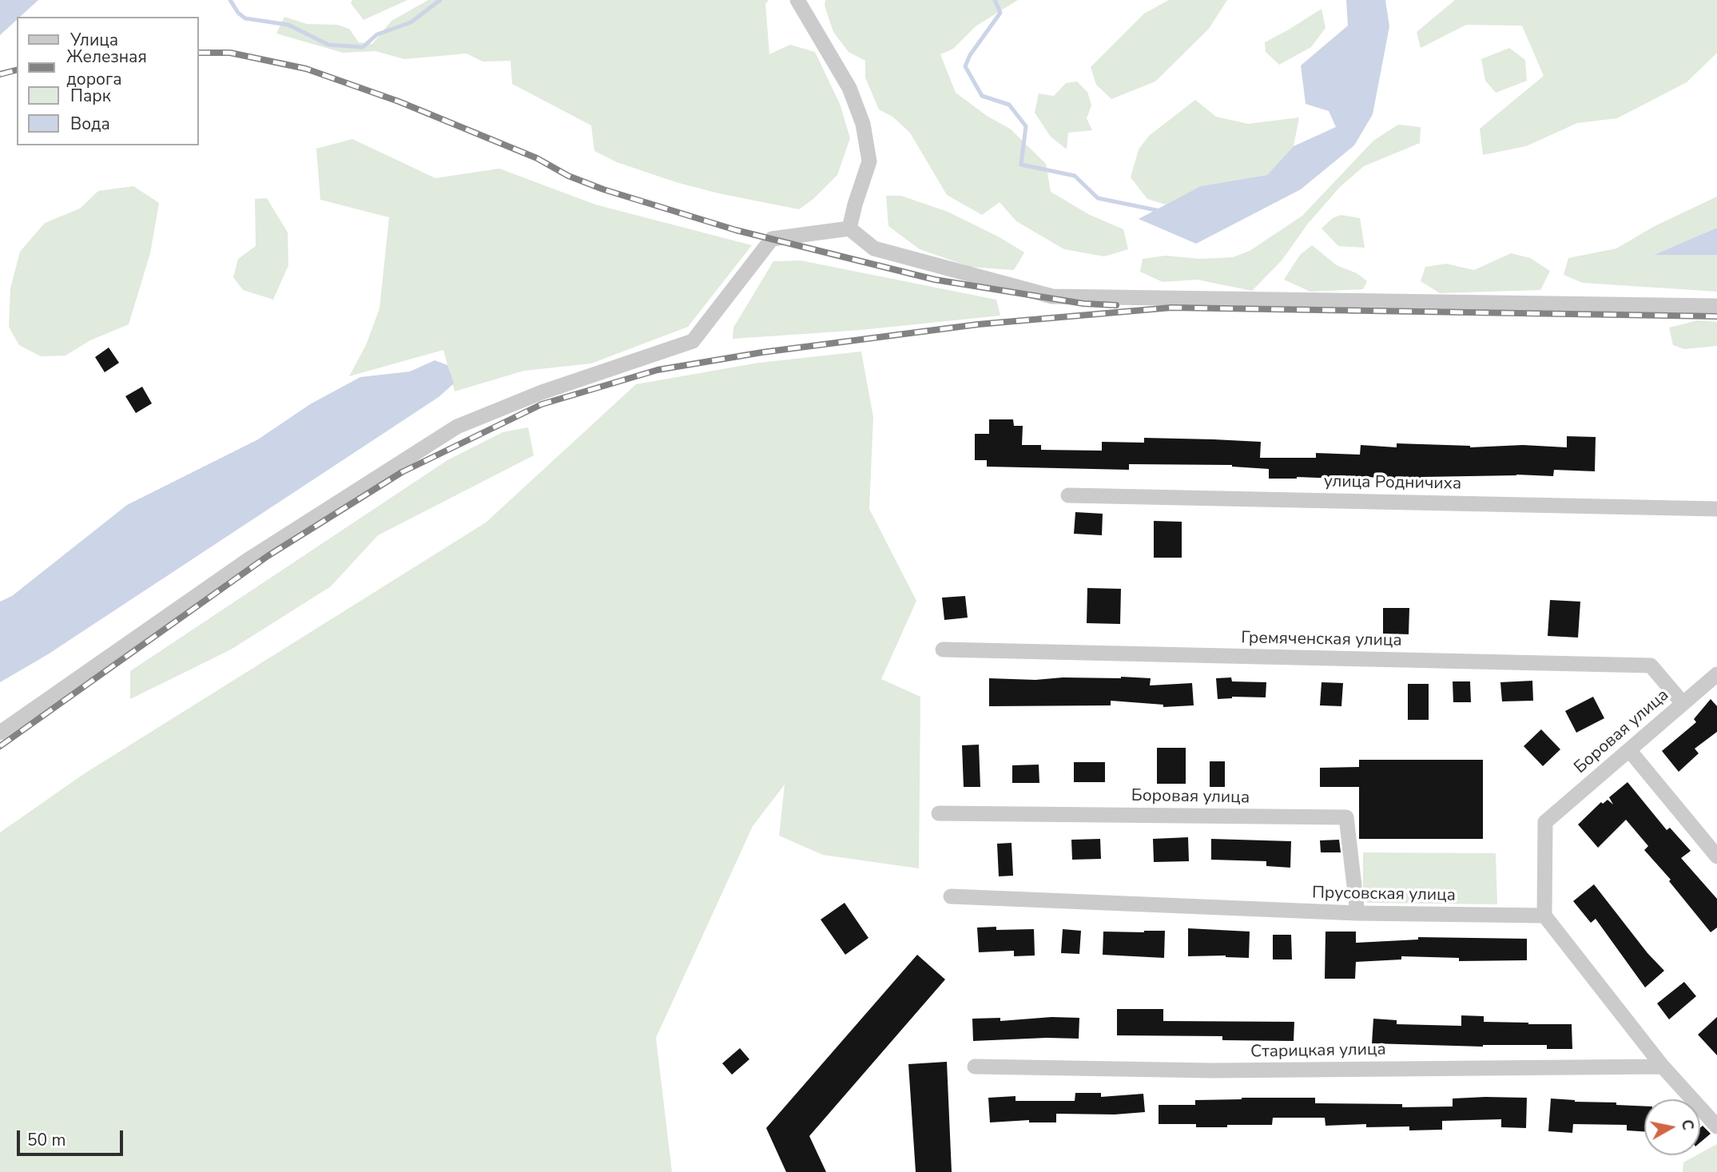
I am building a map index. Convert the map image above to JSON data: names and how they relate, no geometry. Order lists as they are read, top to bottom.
{
  "streets": {
    "street": [
      "улица Родничиха",
      "Гремяченская улица",
      "Боровая улица",
      "Прусовская улица",
      "Старицкая улица"
    ]
  },
  "crossings": [
    ["Гремяченская улица", "Боровая улица"],
    ["Боровая улица", "Прусовская улица"]
  ],
  "legend": [
    "Улица",
    "Железная дорога",
    "Парк",
    "Вода"
  ],
  "scale_bar": "50 m",
  "north": "right"
}
